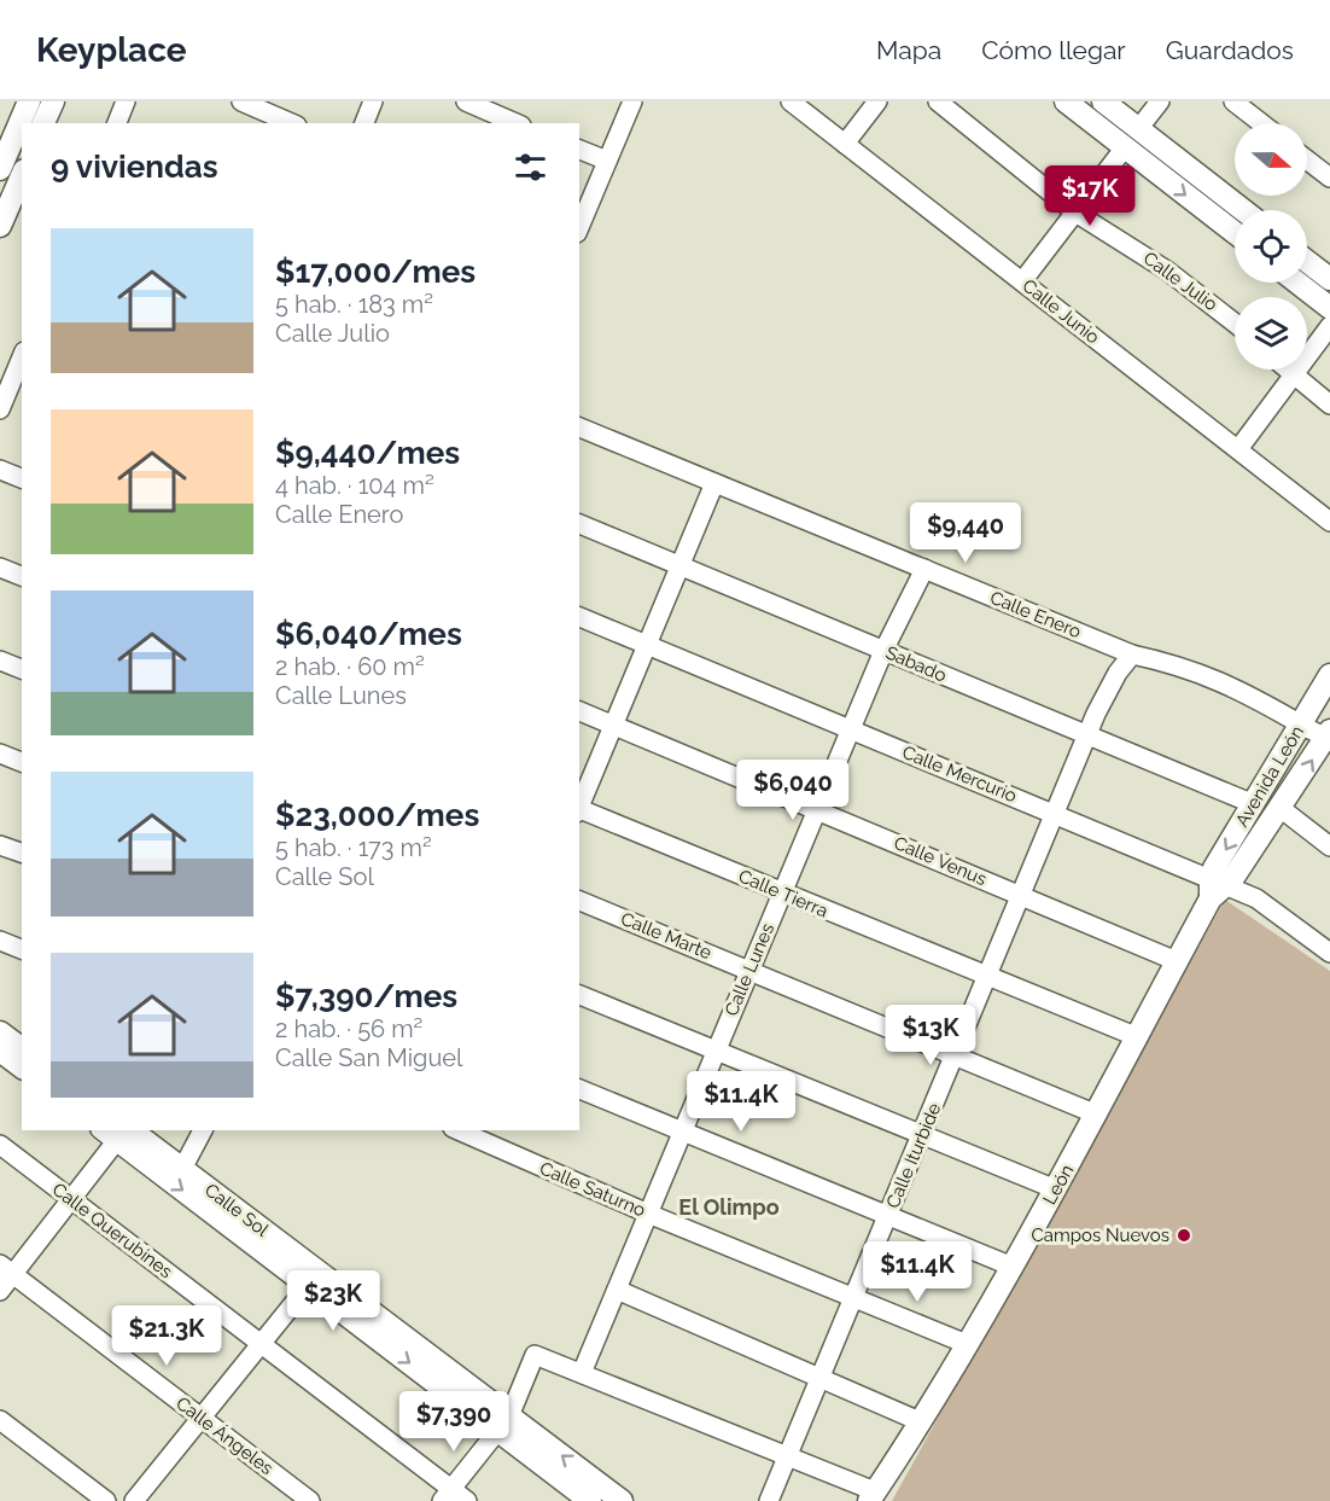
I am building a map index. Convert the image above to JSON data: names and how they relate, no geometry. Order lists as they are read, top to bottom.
{
  "streets": {
    "street": [
      "Calle Julio",
      "Calle Junio",
      "Calle Enero",
      "Sabado",
      "Calle Mercurio",
      "Avenida León",
      "Calle Venus",
      "Calle Tierra",
      "Calle Marte",
      "Calle Lunes",
      "Calle Iturbide",
      "León",
      "Calle Saturno",
      "Calle Sol",
      "Calle Querubines",
      "Calle Ángeles"
    ]
  },
  "crossings": [
    ["Calle Enero", "Avenida León"],
    ["Calle Enero", "Calle Lunes"],
    ["Calle Enero", "Calle Iturbide"],
    ["Sabado", "Avenida León"],
    ["Sabado", "Calle Lunes"],
    ["Sabado", "Calle Iturbide"],
    ["Calle Mercurio", "Avenida León"],
    ["Calle Mercurio", "Calle Lunes"],
    ["Calle Mercurio", "Calle Iturbide"],
    ["Calle Mercurio", "León"],
    ["Avenida León", "León"],
    ["Calle Venus", "Calle Lunes"],
    ["Calle Venus", "Calle Iturbide"],
    ["Calle Venus", "León"],
    ["Calle Tierra", "Calle Lunes"],
    ["Calle Tierra", "Calle Iturbide"],
    ["Calle Tierra", "León"],
    ["Calle Marte", "Calle Lunes"],
    ["Calle Marte", "Calle Iturbide"],
    ["Calle Marte", "León"],
    ["Calle Lunes", "Calle Saturno"],
    ["Calle Iturbide", "Calle Saturno"],
    ["León", "Calle Saturno"]
  ],
  "districts": ["El Olimpo"],
  "places": ["Campos Nuevos"],
  "north": "right",
  "page": {
    "header": "Keyplace",
    "nav": ["Mapa", "Cómo llegar", "Guardados"],
    "heading": "9 viviendas",
    "price": [
      "$17K",
      "$9,440",
      "$6,040",
      "$13K",
      "$11.4K",
      "$11.4K",
      "$23K",
      "$21.3K",
      "$7,390"
    ],
    "list": [
      {
        "name": "$17,000/mes",
        "note": "5 hab. · 183 m² · Calle Julio"
      },
      {
        "name": "$9,440/mes",
        "note": "4 hab. · 104 m² · Calle Enero"
      },
      {
        "name": "$6,040/mes",
        "note": "2 hab. · 60 m² · Calle Lunes"
      },
      {
        "name": "$23,000/mes",
        "note": "5 hab. · 173 m² · Calle Sol"
      },
      {
        "name": "$7,390/mes",
        "note": "2 hab. · 56 m² · Calle San Miguel"
      }
    ]
  }
}
